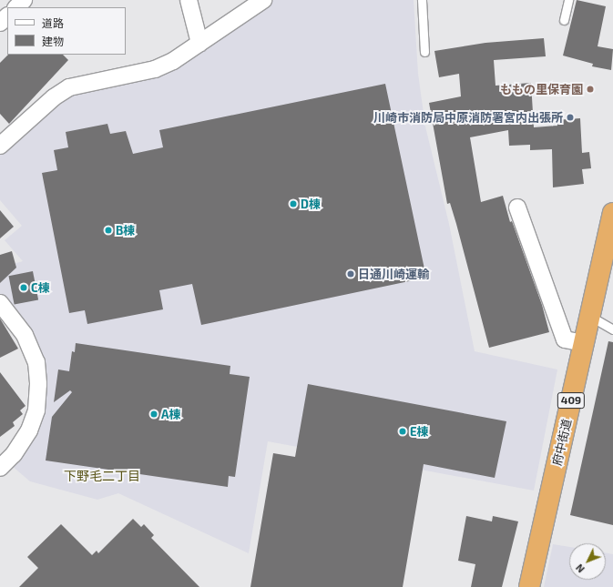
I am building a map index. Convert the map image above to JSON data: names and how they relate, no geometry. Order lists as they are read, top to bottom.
{
  "streets": {
    "highway": ["409", "府中街道"]
  },
  "districts": ["下野毛二丁目"],
  "places": [
    "ももの里保育園",
    "川崎市消防局中原消防署宮内出張所",
    "D棟",
    "B棟",
    "日通川崎運輸",
    "C棟",
    "A棟",
    "E棟"
  ],
  "legend": ["道路", "建物"],
  "north": "bottom left"
}
